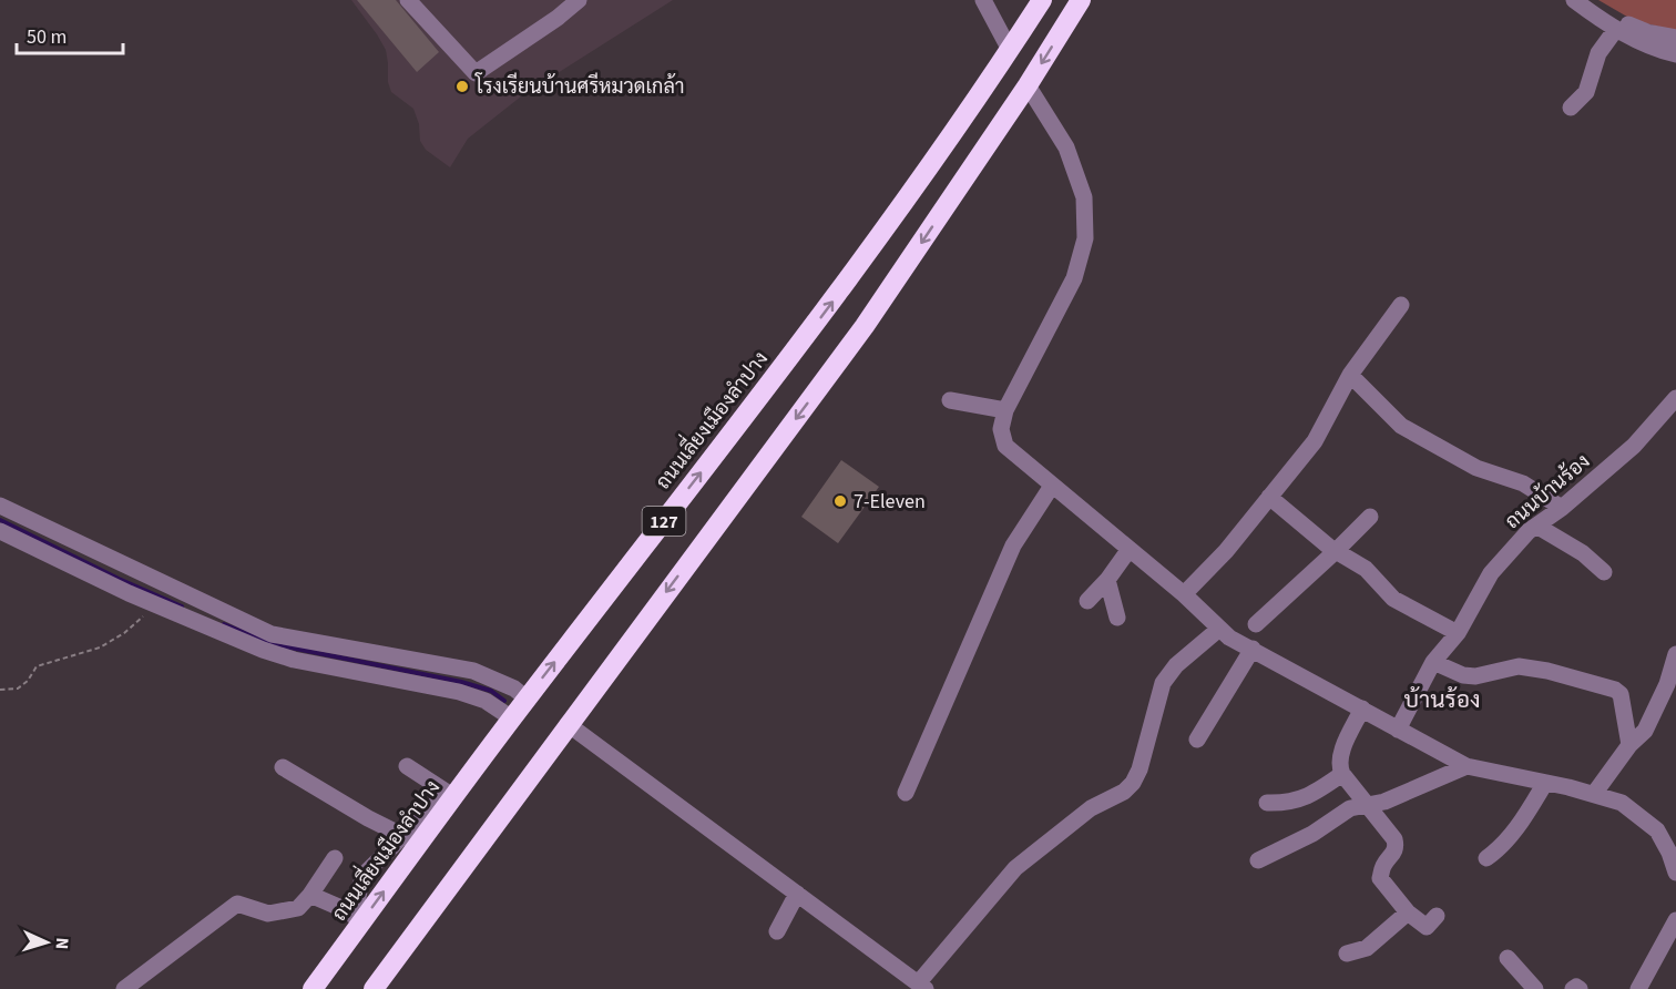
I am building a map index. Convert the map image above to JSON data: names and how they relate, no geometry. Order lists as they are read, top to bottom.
{
  "streets": {
    "highway": ["ถนนเลี่ยงเมืองลำปาง", "127"],
    "street": ["ถนนบ้านร้อง"]
  },
  "districts": ["บ้านร้อง"],
  "places": ["โรงเรียนบ้านศรีหมวดเกล้า", "7-Eleven"],
  "scale_bar": "50 m",
  "north": "right"
}
